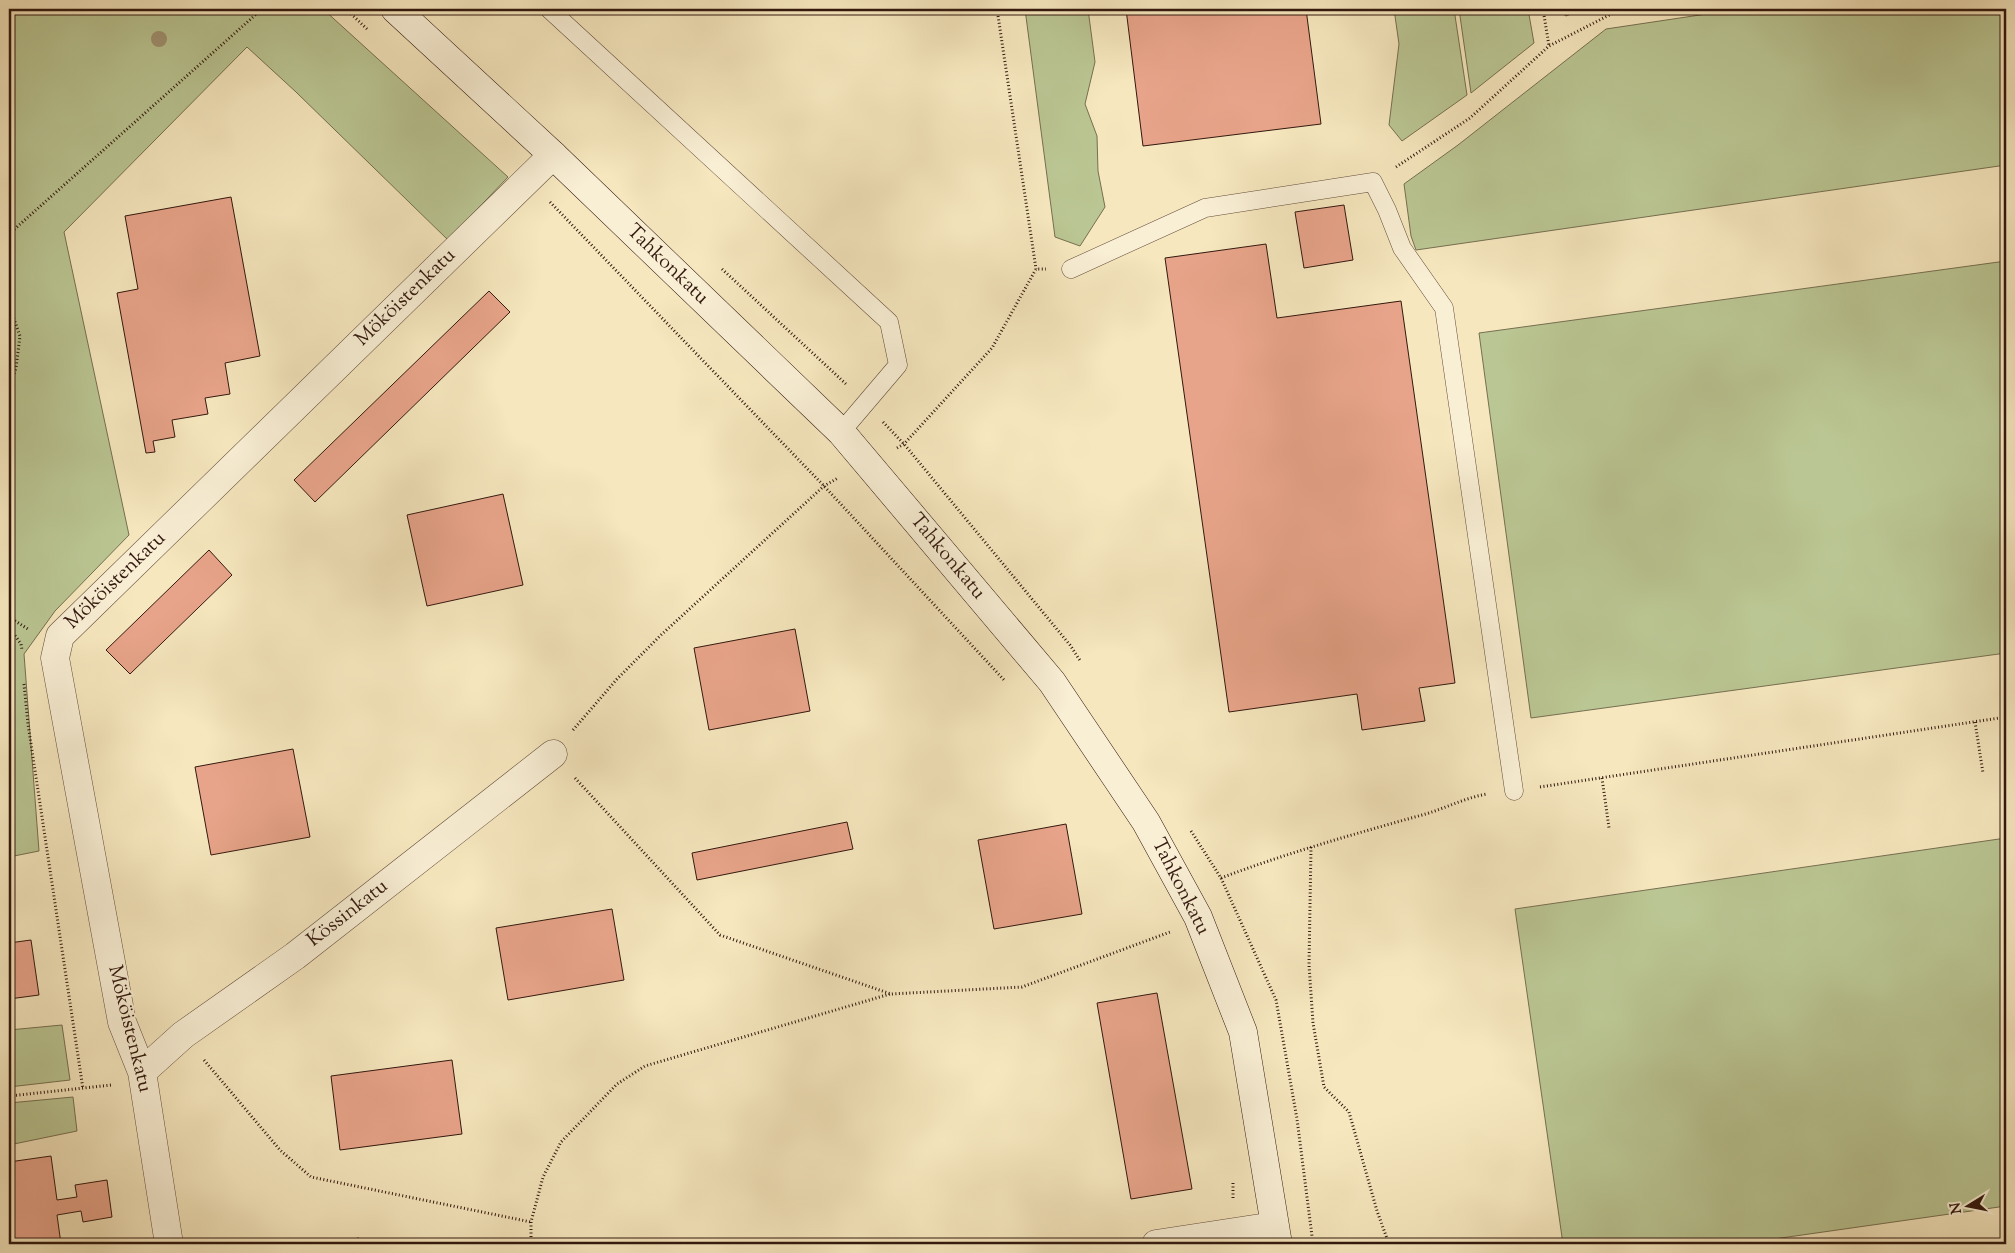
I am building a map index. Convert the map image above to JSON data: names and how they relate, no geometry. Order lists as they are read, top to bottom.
{
  "streets": {
    "street": ["Tahkonkatu", "Mököistenkatu", "Kössinkatu"]
  },
  "crossings": [
    ["Tahkonkatu", "Mököistenkatu"],
    ["Mököistenkatu", "Kössinkatu"]
  ],
  "north": "left"
}
